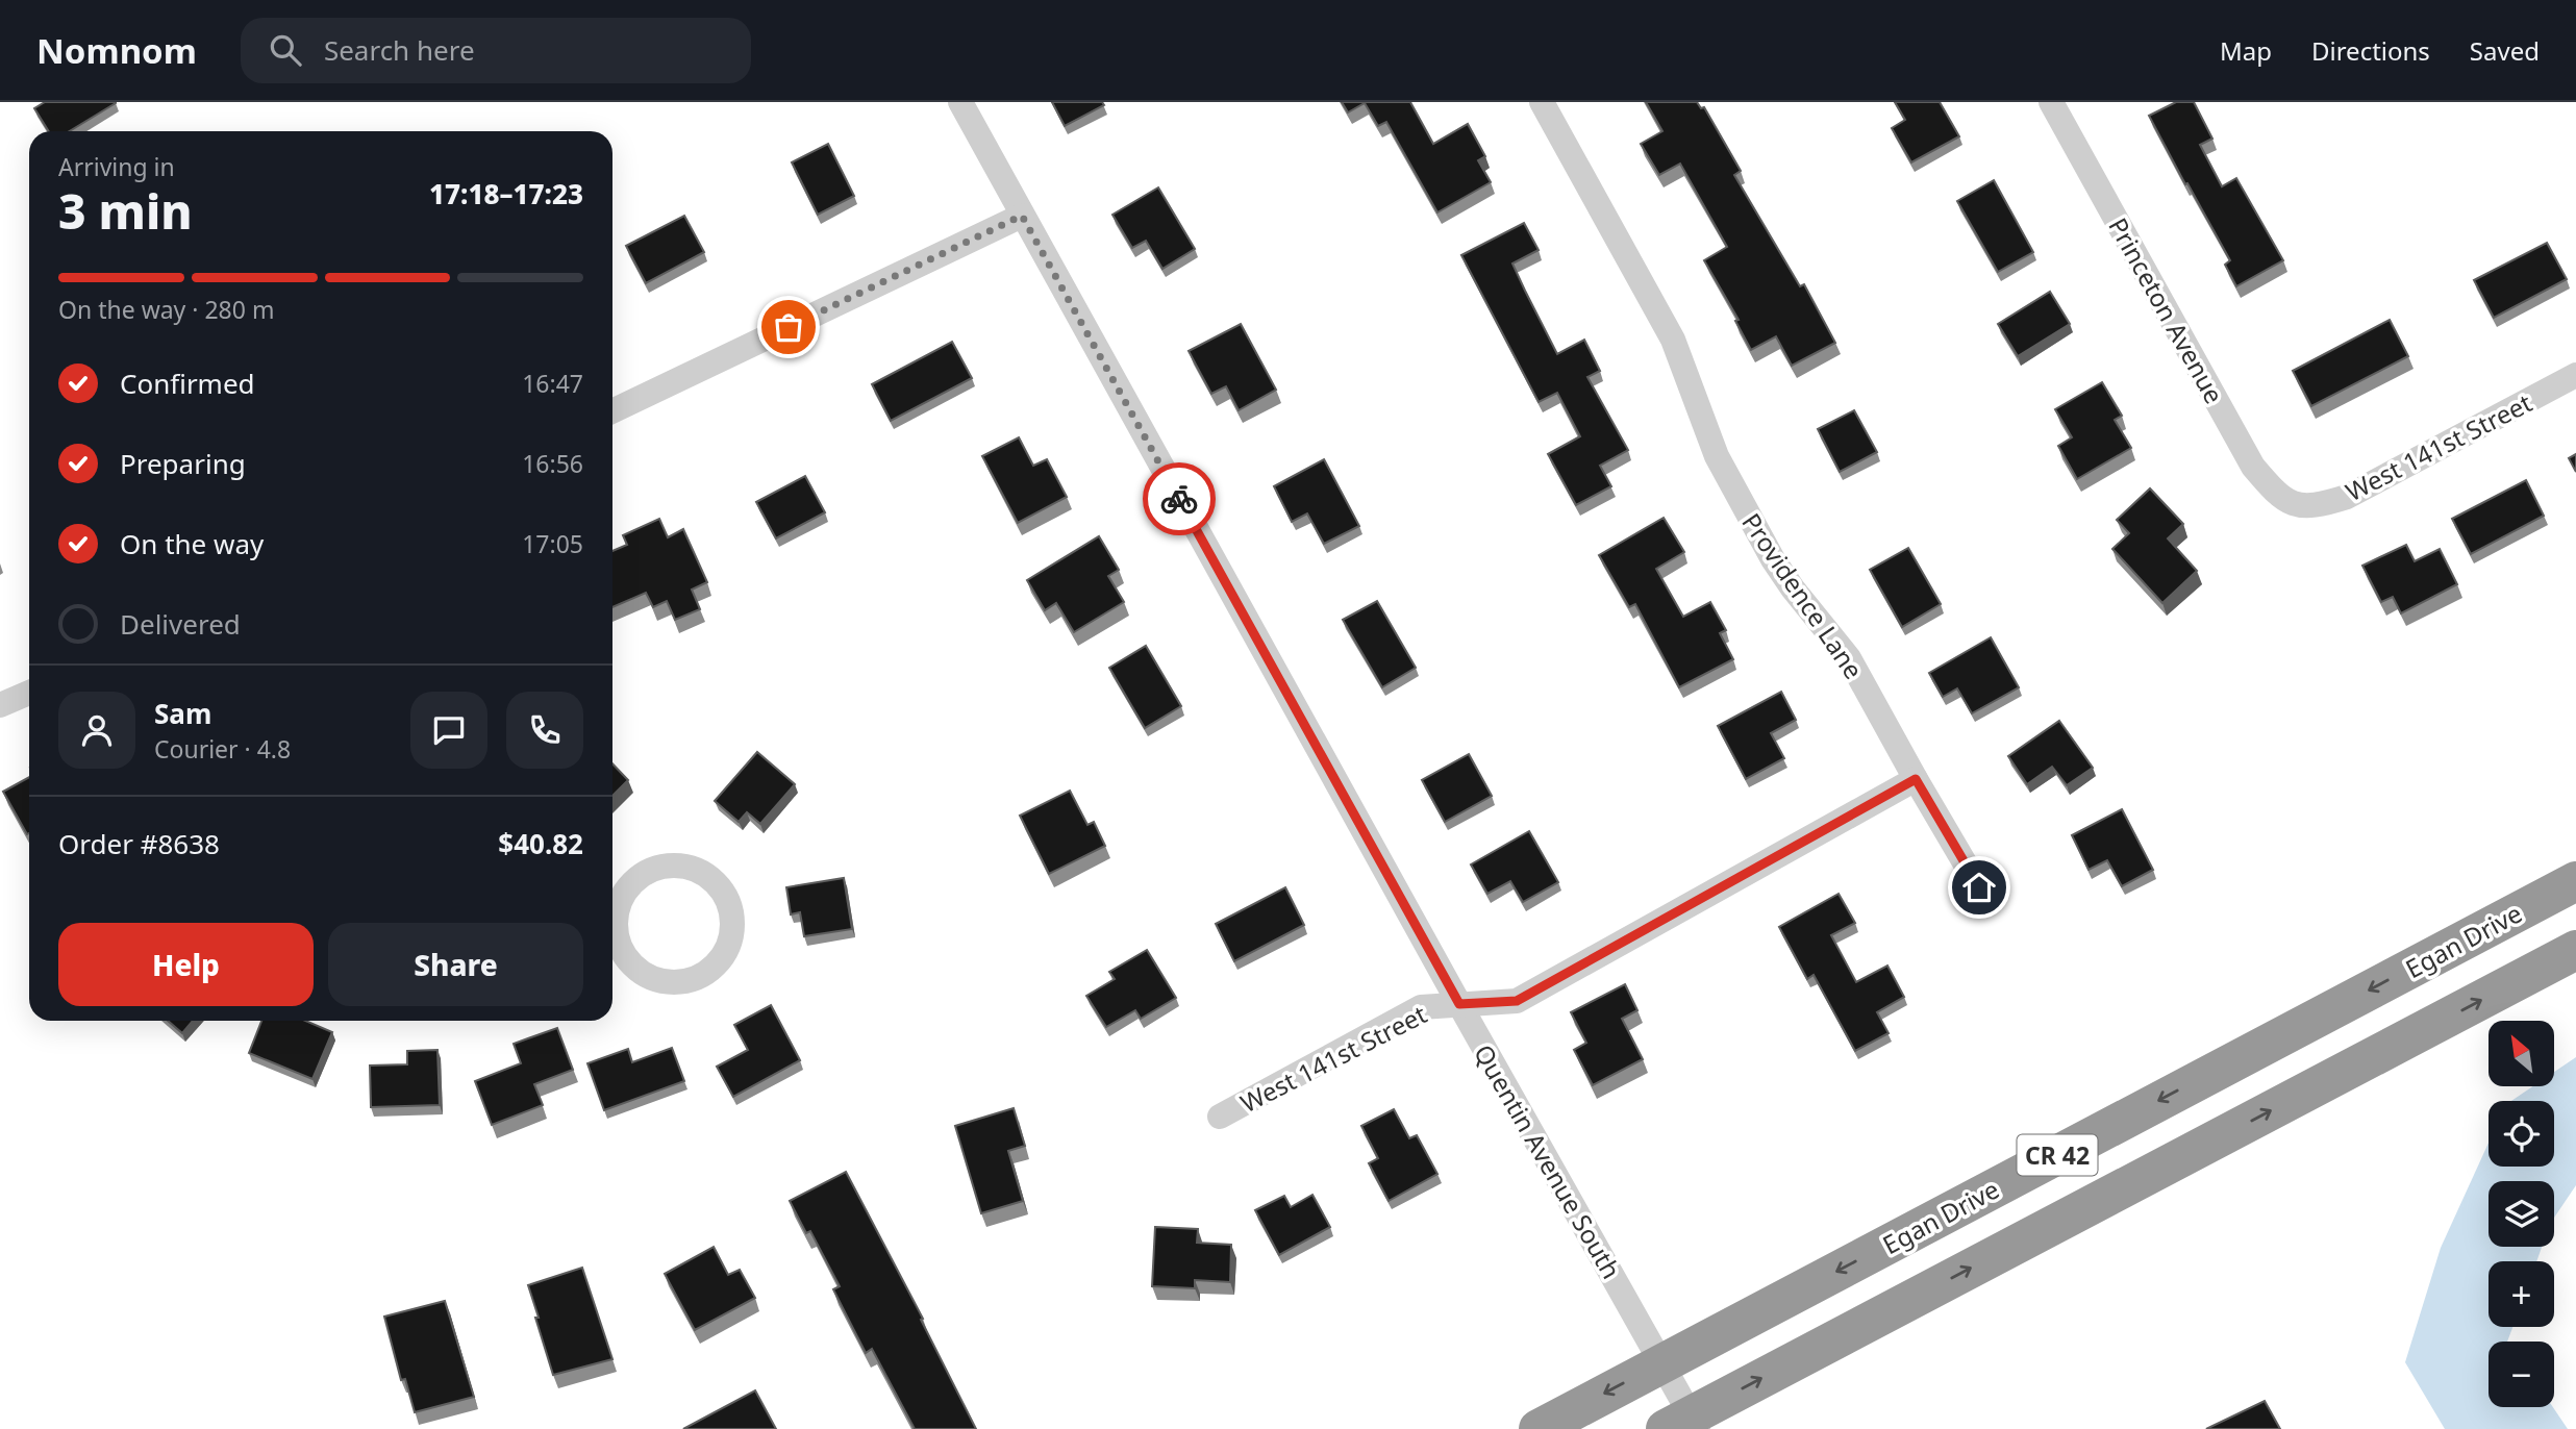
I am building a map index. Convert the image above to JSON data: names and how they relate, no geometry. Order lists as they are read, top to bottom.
{
  "streets": {
    "highway": ["Egan Drive", "CR 42"],
    "street": [
      "Princeton Avenue",
      "West 141st Street",
      "Providence Lane",
      "Quentin Avenue South"
    ]
  },
  "crossings": [
    ["Princeton Avenue", "West 141st Street"],
    ["West 141st Street", "Providence Lane"],
    ["West 141st Street", "Quentin Avenue South"],
    ["Egan Drive", "Quentin Avenue South"],
    ["CR 42", "Quentin Avenue South"]
  ],
  "north": "top left",
  "page": {
    "header": "Nomnom",
    "search": "Search here",
    "nav": ["Map", "Directions", "Saved"],
    "heading": ["3 min", "Arriving in", "17:18–17:23"],
    "panel": [
      "Sam",
      "Courier · 4.8",
      "Order #8638",
      "$40.82"
    ],
    "bar": "On the way · 280 m",
    "list": [
      ["Confirmed", "16:47"],
      ["Preparing", "16:56"],
      ["On the way", "17:05"],
      "Delivered"
    ],
    "buttons": ["Help", "Share"],
    "map_buttons": ["+", "−"]
  }
}
